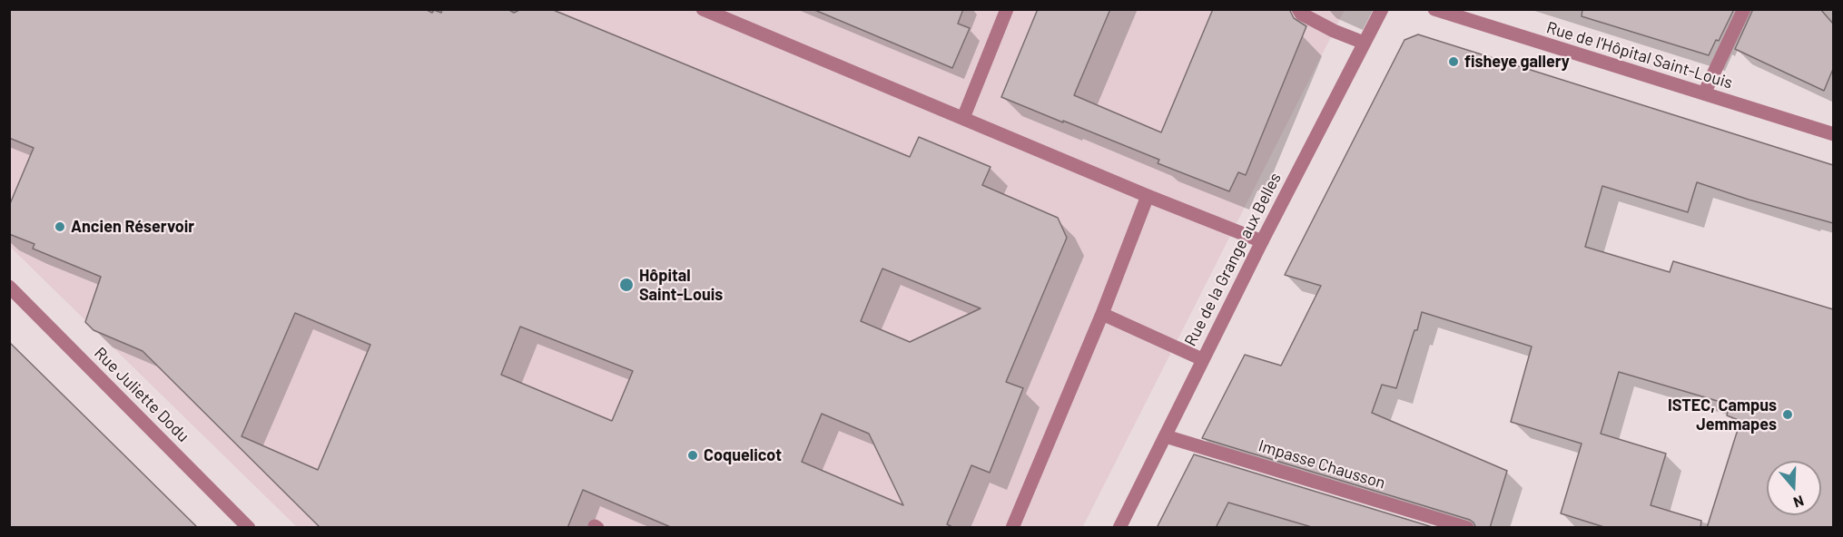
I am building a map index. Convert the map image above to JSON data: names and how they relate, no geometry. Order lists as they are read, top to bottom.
{
  "streets": {
    "street": [
      "Rue de l'Hôpital Saint-Louis",
      "Rue de la Grange aux Belles",
      "Rue Juliette Dodu",
      "Impasse Chausson"
    ]
  },
  "crossings": [
    ["Rue de la Grange aux Belles", "Impasse Chausson"]
  ],
  "places": [
    "fisheye gallery",
    "Ancien Réservoir",
    "Hôpital Saint-Louis",
    "ISTEC, Campus Jemmapes",
    "Coquelicot"
  ],
  "north": "bottom"
}
